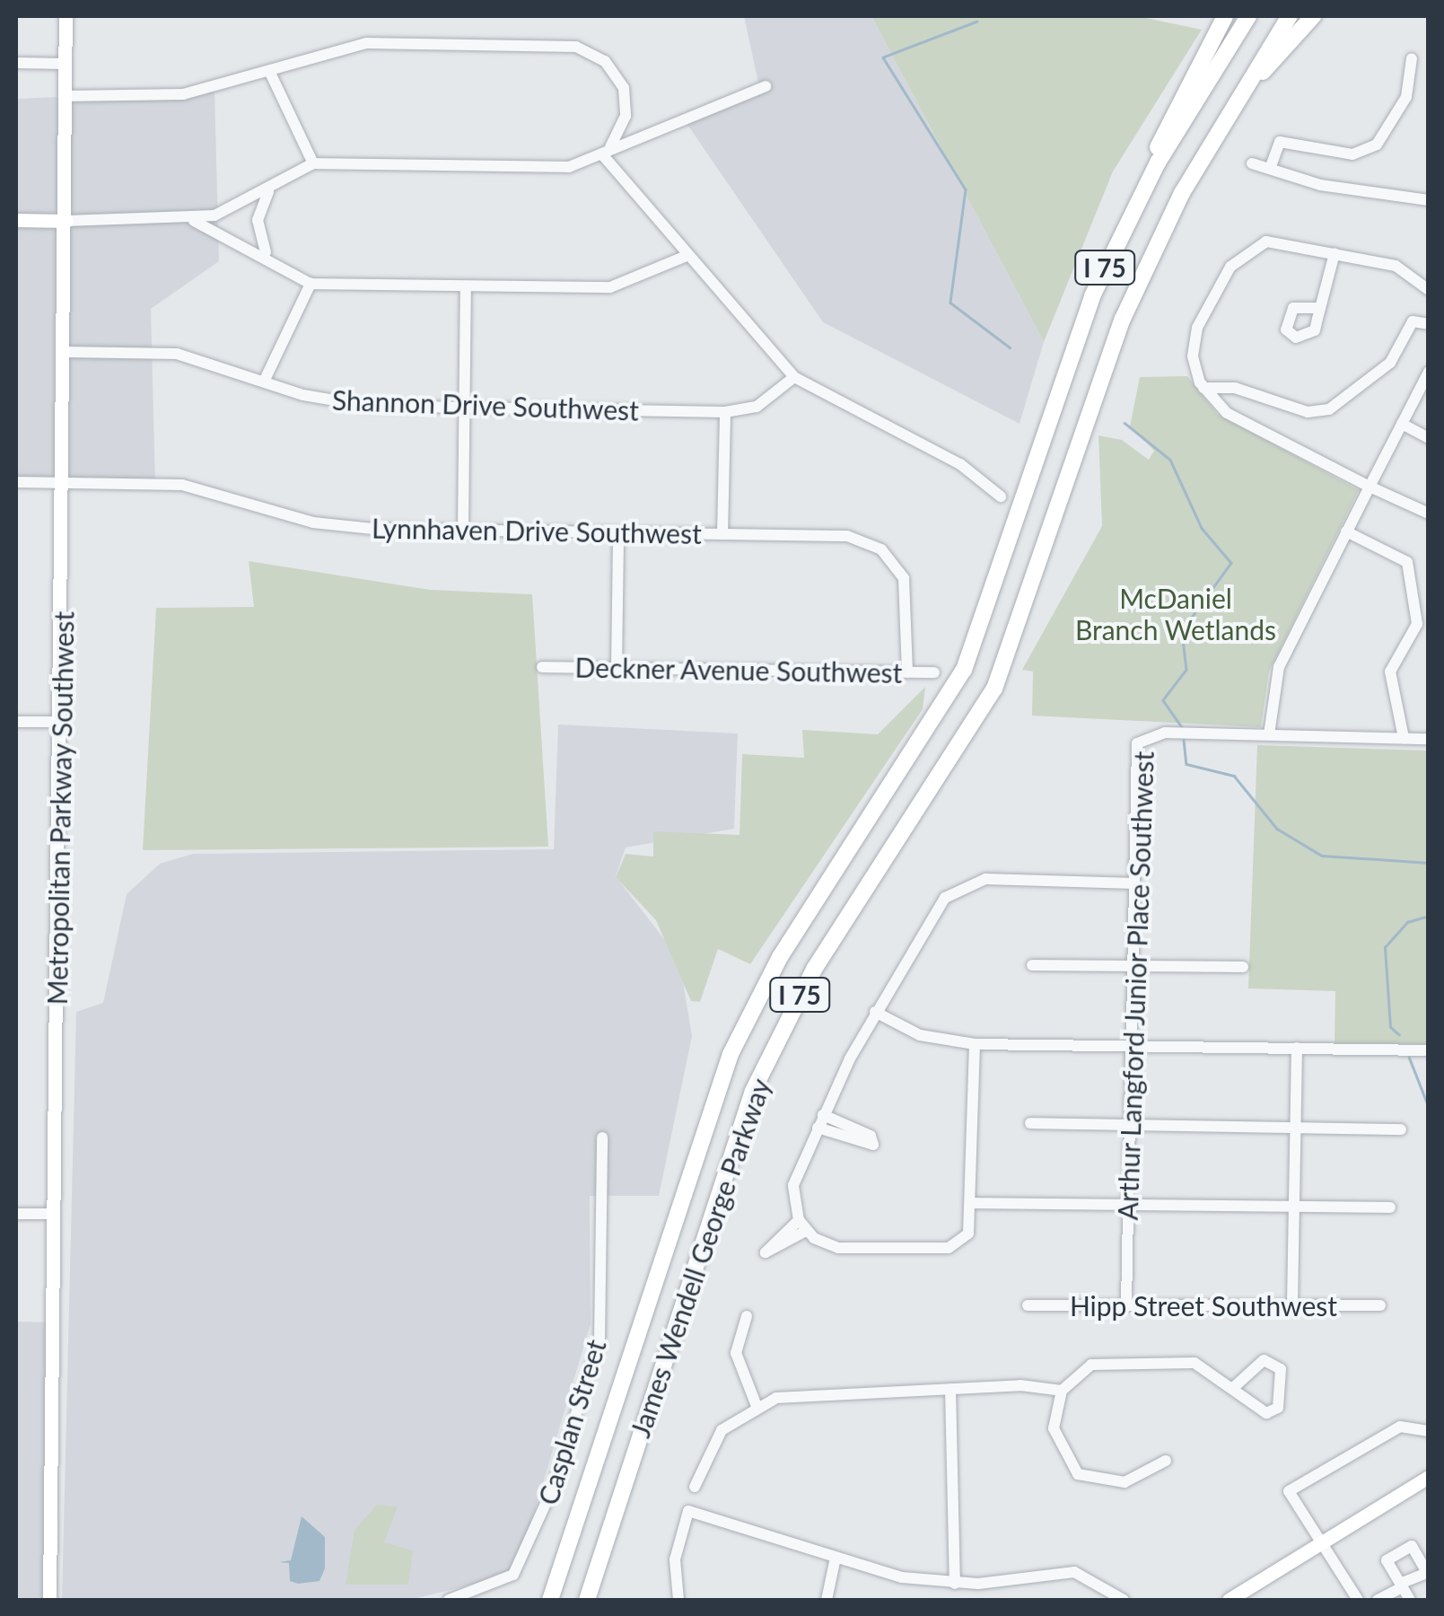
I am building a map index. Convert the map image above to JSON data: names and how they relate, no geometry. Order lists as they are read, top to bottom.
{
  "streets": {
    "highway": ["I 75", "James Wendell George Parkway"],
    "main road": ["Metropolitan Parkway Southwest"],
    "street": [
      "Shannon Drive Southwest",
      "Lynnhaven Drive Southwest",
      "Deckner Avenue Southwest",
      "Arthur Langford Junior Place Southwest",
      "Hipp Street Southwest",
      "Casplan Street"
    ]
  },
  "crossings": [
    ["Shannon Drive Southwest", "Metropolitan Parkway Southwest"],
    ["Lynnhaven Drive Southwest", "Deckner Avenue Southwest"],
    ["Lynnhaven Drive Southwest", "Metropolitan Parkway Southwest"],
    ["Arthur Langford Junior Place Southwest", "Hipp Street Southwest"]
  ],
  "parks": ["McDaniel Branch Wetlands"]
}
